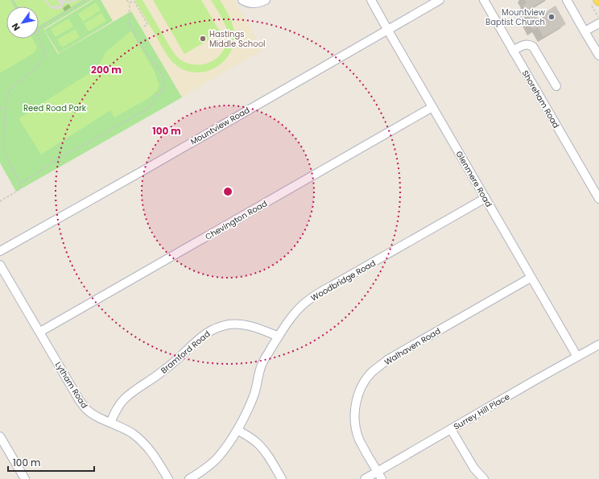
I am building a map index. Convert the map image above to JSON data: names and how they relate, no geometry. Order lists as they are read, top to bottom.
{
  "streets": {
    "street": [
      "Shoreham Road",
      "Mountview Road",
      "Glenmere Road",
      "Chevington Road",
      "Woodbridge Road",
      "Walhaven Road",
      "Bramford Road",
      "Lytham Road",
      "Surrey Hill Place"
    ]
  },
  "crossings": [
    ["Mountview Road", "Glenmere Road"],
    ["Glenmere Road", "Chevington Road"],
    ["Glenmere Road", "Woodbridge Road"],
    ["Glenmere Road", "Walhaven Road"],
    ["Glenmere Road", "Surrey Hill Place"],
    ["Chevington Road", "Lytham Road"],
    ["Woodbridge Road", "Bramford Road"],
    ["Walhaven Road", "Surrey Hill Place"],
    ["Bramford Road", "Lytham Road"]
  ],
  "parks": ["Reed Road Park"],
  "places": ["Mountview Baptist Church", "Hastings Middle School"],
  "scale_bar": "100 m",
  "north": "bottom left",
  "rings": ["200 m", "100 m"]
}
